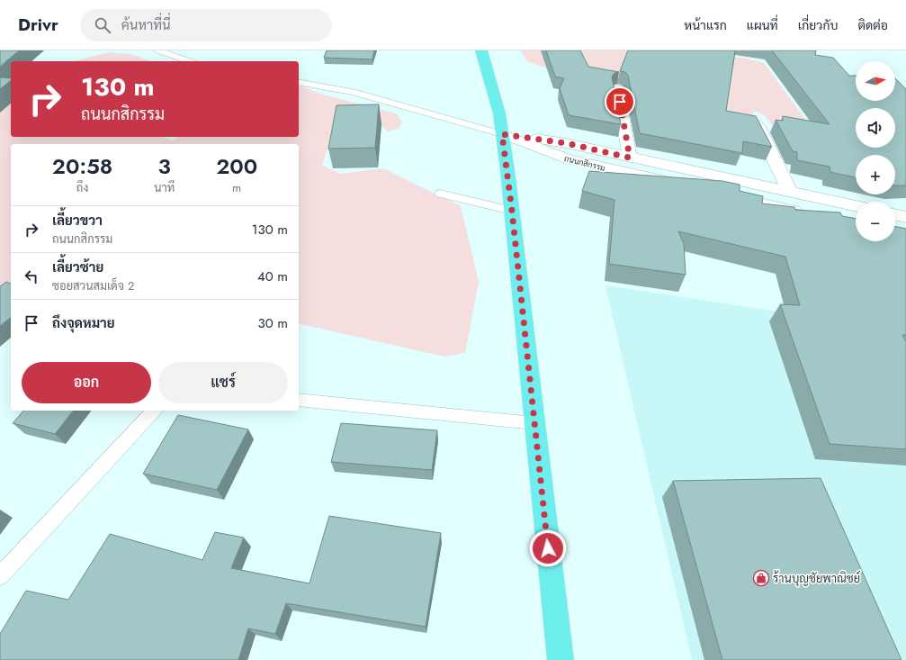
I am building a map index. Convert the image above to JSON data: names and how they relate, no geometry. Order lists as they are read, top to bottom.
{
  "streets": {
    "main road": ["ถนนกสิกรรม"]
  },
  "places": {
    "shop": ["ร้านบุญชัยพาณิชย์"]
  },
  "north": "right",
  "page": {
    "header": "Drivr",
    "search": "ค้นหาที่นี่",
    "nav": [
      "หน้าแรก",
      "แผนที่",
      "เกี่ยวกับ",
      "ติดต่อ"
    ],
    "map_buttons": ["+", "−"],
    "turn": ["130 m", "ถนนกสิกรรม"],
    "eta": [
      "20:58",
      "ถึง",
      "3",
      "นาที",
      "200",
      "m"
    ],
    "list": [
      {
        "name": "เลี้ยวขวา",
        "note": "ถนนกสิกรรม",
        "value": "130 m"
      },
      {
        "name": "เลี้ยวซ้าย",
        "note": "ซอยสวนสมเด็จ 2",
        "value": "40 m"
      },
      {
        "name": "ถึงจุดหมาย",
        "value": "30 m"
      }
    ],
    "buttons": ["ออก", "แชร์"]
  }
}
